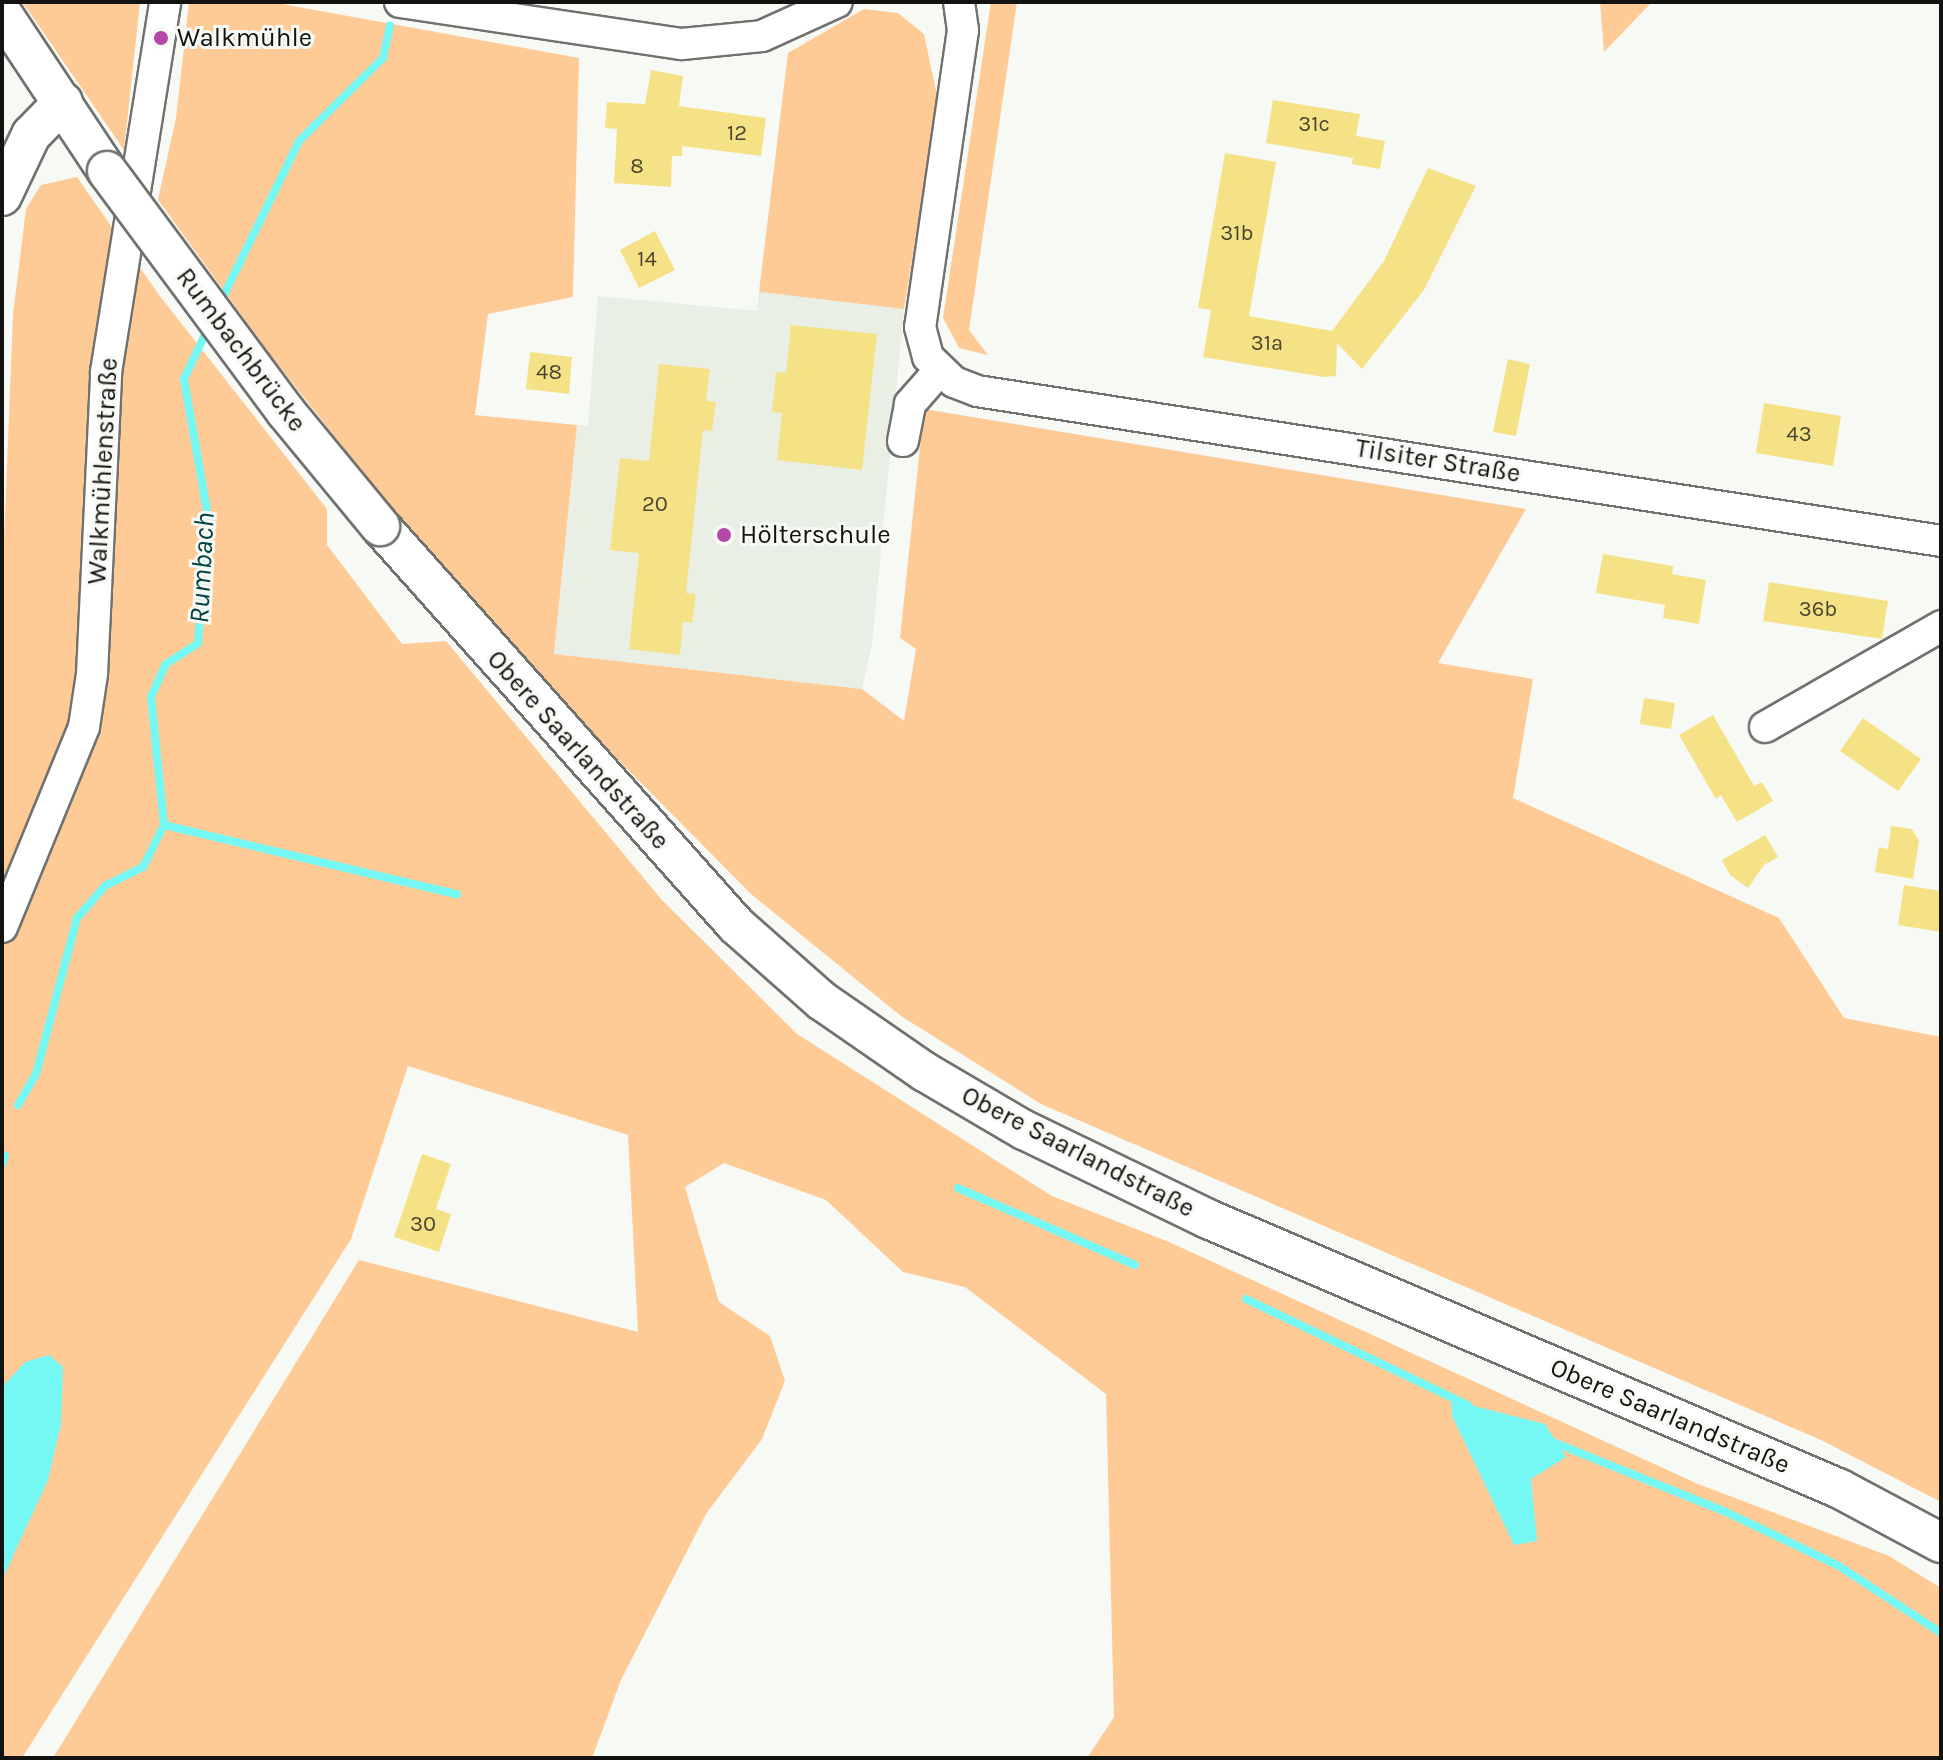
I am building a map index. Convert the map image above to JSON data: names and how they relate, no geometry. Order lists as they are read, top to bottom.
{
  "streets": {
    "main road": ["Rumbachbrücke", "Obere Saarlandstraße"],
    "street": ["Tilsiter Straße", "Walkmühlenstraße"]
  },
  "crossings": [
    ["Rumbachbrücke", "Obere Saarlandstraße"]
  ],
  "water": ["Rumbach"],
  "places": ["Walkmühle", "Hölterschule"],
  "house_numbers": [
    "31c",
    "12",
    "8",
    "31b",
    "14",
    "31a",
    "48",
    "43",
    "20",
    "36b",
    "30"
  ]
}
